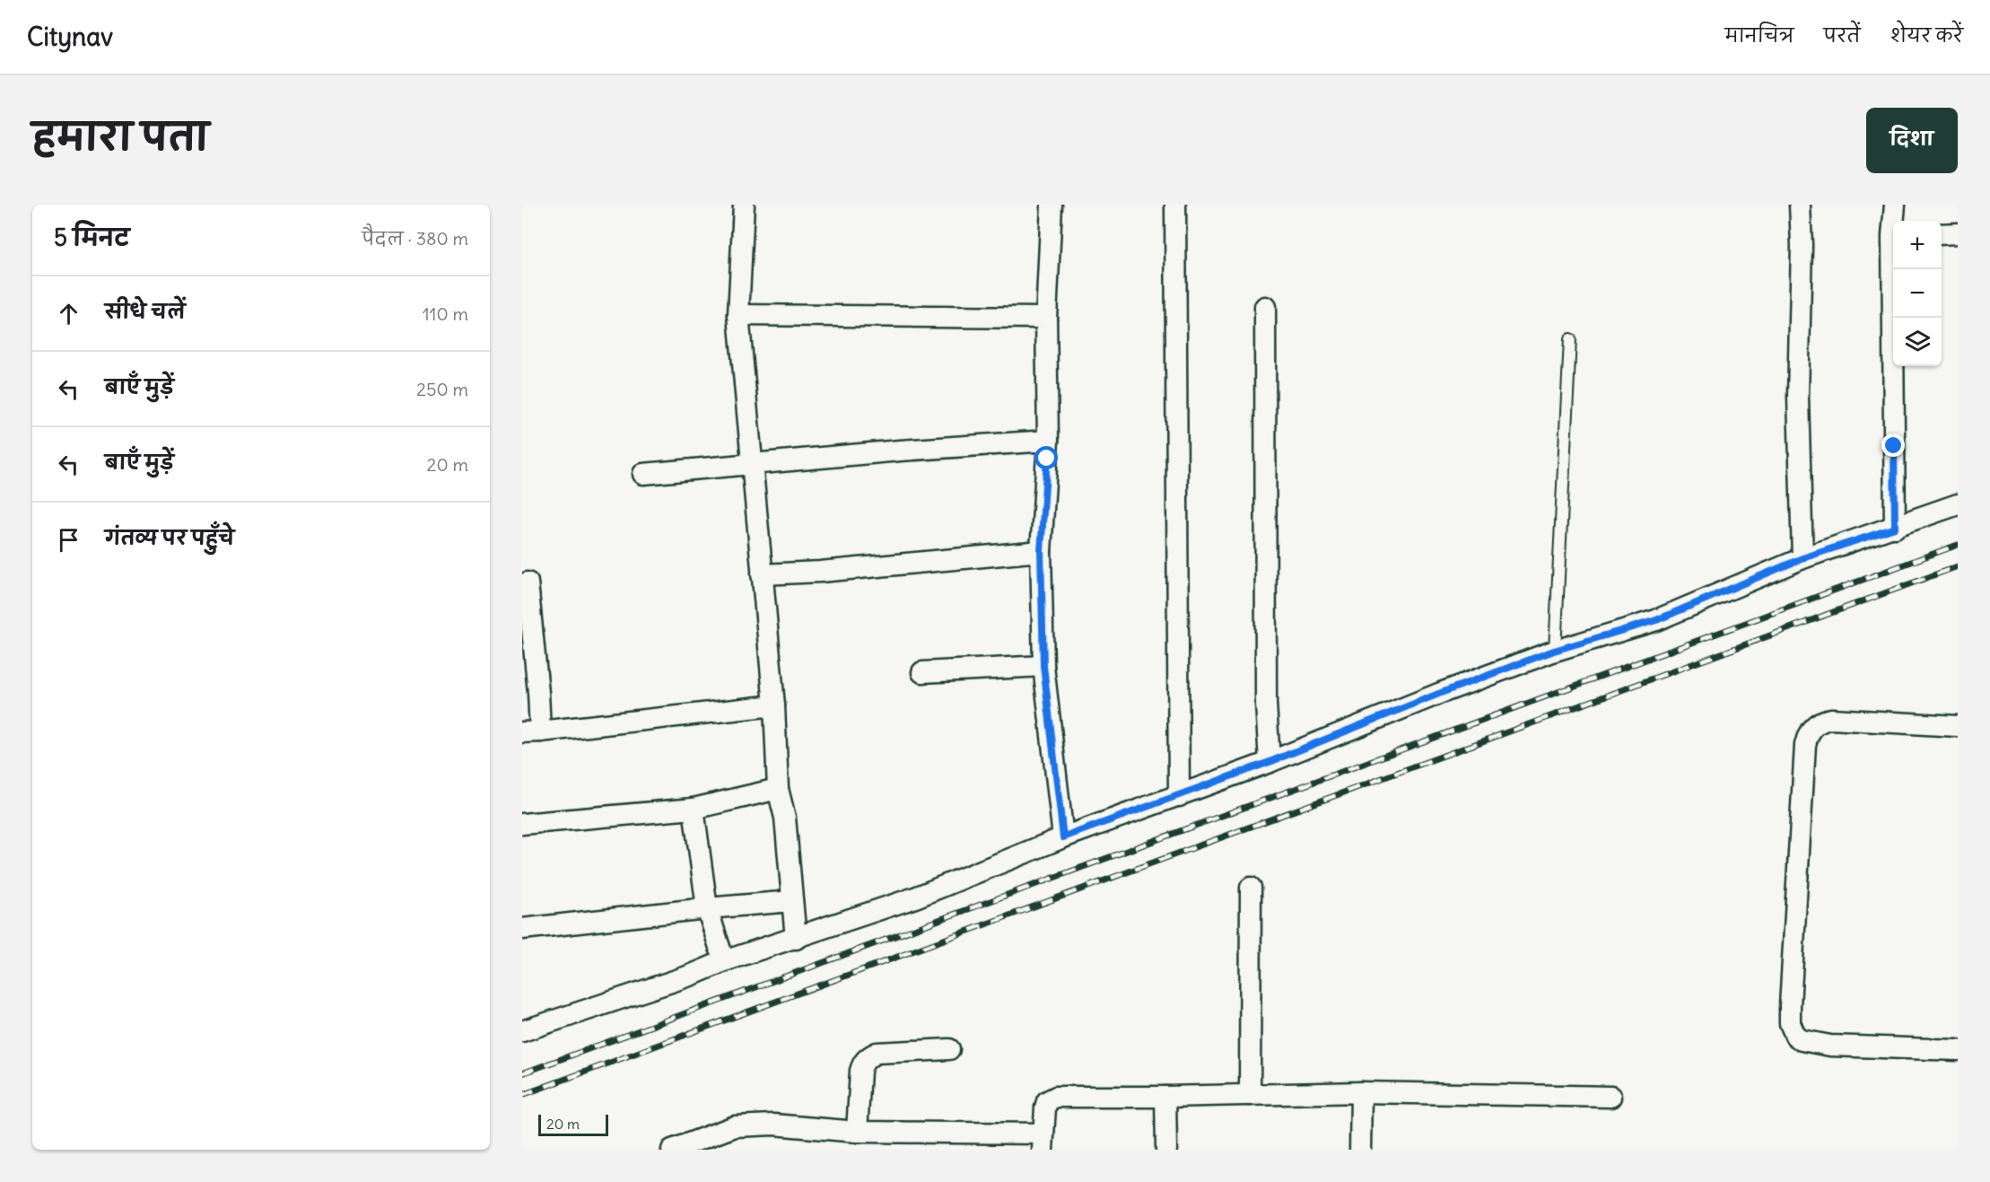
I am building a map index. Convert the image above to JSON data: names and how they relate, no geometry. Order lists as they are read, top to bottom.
{
  "scale_bar": "20 m",
  "page": {
    "header": "Citynav",
    "nav": ["मानचित्र", "परतें", "शेयर करें"],
    "title": "हमारा पता",
    "buttons": "दिशा",
    "heading": ["5 मिनट", "पैदल · 380 m"],
    "map_buttons": ["+", "−"],
    "list": [
      ["सीधे चलें", "110 m"],
      ["बाएँ मुड़ें", "250 m"],
      ["बाएँ मुड़ें", "20 m"],
      "गंतव्य पर पहुँचे"
    ],
    "scale": "20 m"
  }
}
